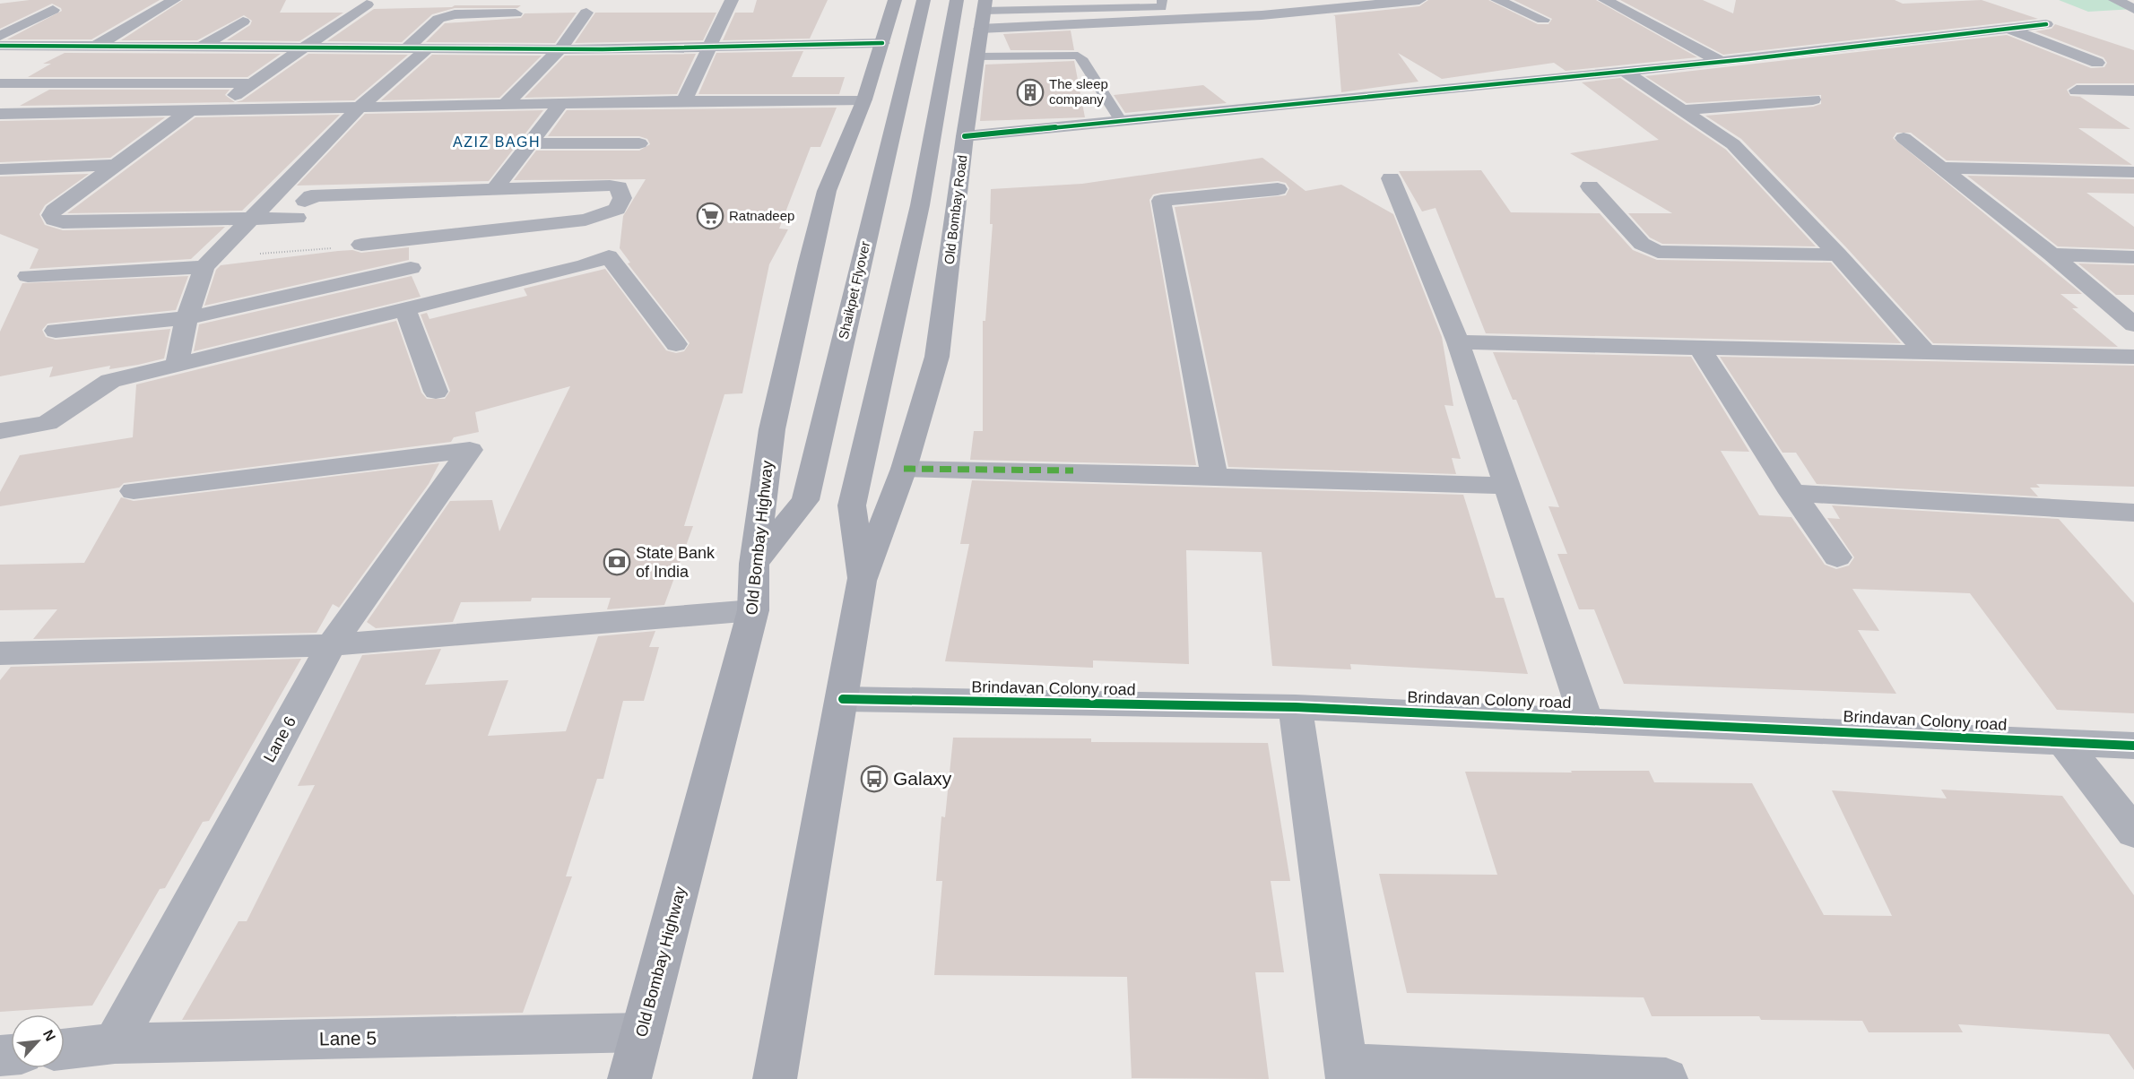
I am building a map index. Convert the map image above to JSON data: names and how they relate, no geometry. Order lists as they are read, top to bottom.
{
  "streets": {
    "main road": ["Old Bombay Road", "Shaikpet Flyover", "Old Bombay Highway"],
    "street": ["Brindavan Colony road", "Lane 6", "Lane 5"]
  },
  "crossings": [
    ["Shaikpet Flyover", "Old Bombay Highway"],
    ["Old Bombay Highway", "Lane 5"],
    ["Lane 6", "Lane 5"]
  ],
  "districts": ["AZIZ BAGH"],
  "places": {
    "building": ["The sleep company"],
    "supermarket": ["Ratnadeep"],
    "bank": ["State Bank of India"],
    "bus stop": ["Galaxy"]
  },
  "north": "top right"
}
